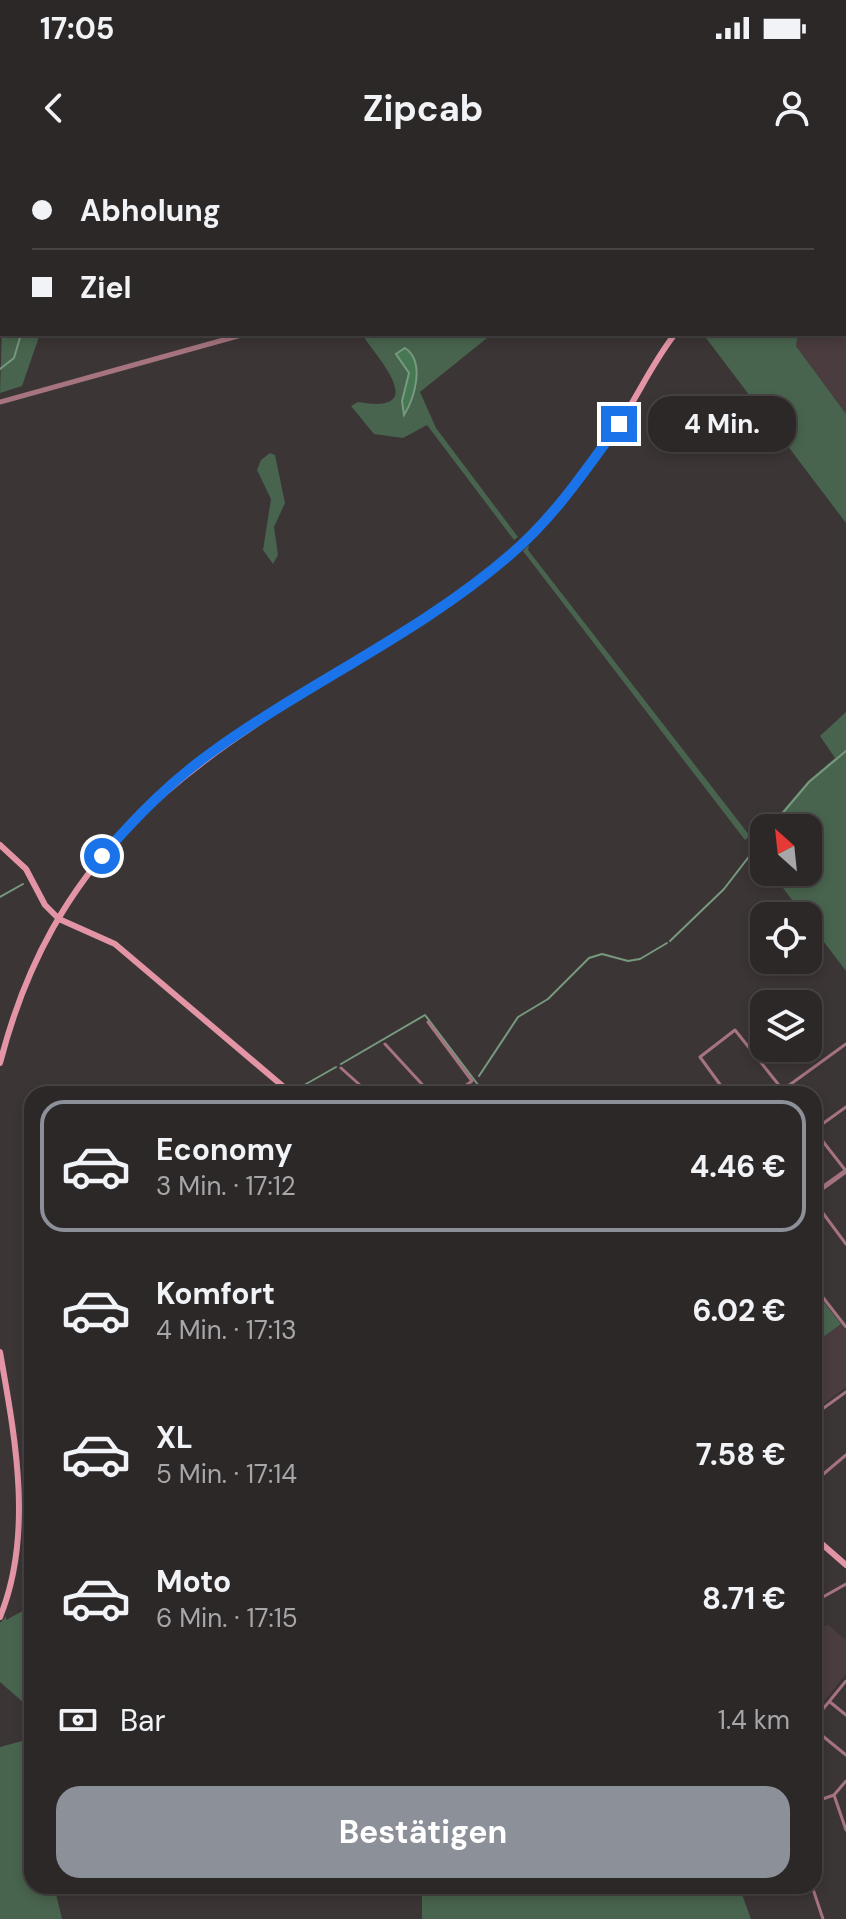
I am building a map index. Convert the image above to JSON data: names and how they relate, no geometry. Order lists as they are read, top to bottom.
{
  "north": "top left",
  "page": {
    "status": "17:05",
    "header": "Zipcab",
    "banner": ["Abholung", "Ziel"],
    "bubble": "4 Min.",
    "list": [
      {
        "name": "Economy",
        "note": "3 Min. · 17:12",
        "value": "4.46 €"
      },
      {
        "name": "Komfort",
        "note": "4 Min. · 17:13",
        "value": "6.02 €"
      },
      {
        "name": "XL",
        "note": "5 Min. · 17:14",
        "value": "7.58 €"
      },
      {
        "name": "Moto",
        "note": "6 Min. · 17:15",
        "value": "8.71 €"
      }
    ],
    "pay": ["Bar", "1.4 km"],
    "buttons": "Bestätigen"
  }
}
